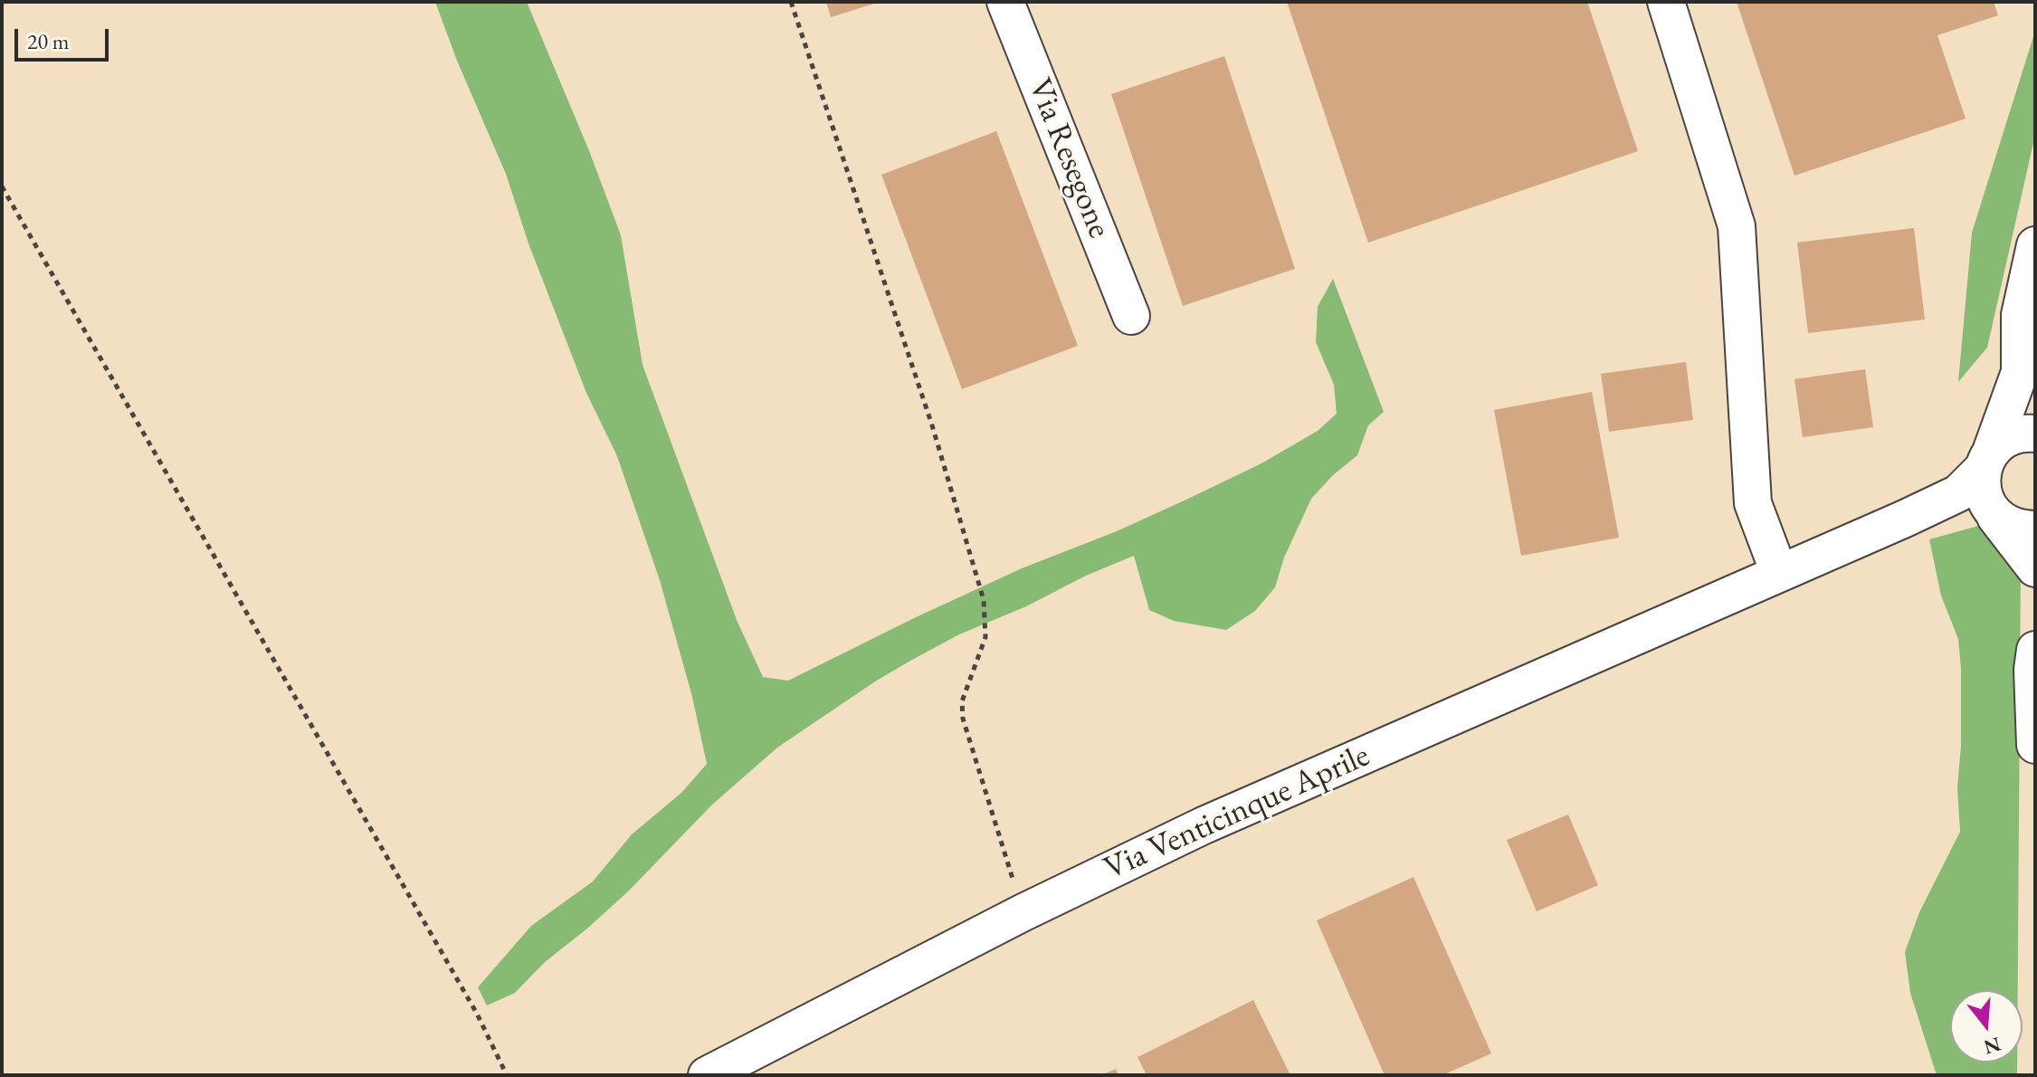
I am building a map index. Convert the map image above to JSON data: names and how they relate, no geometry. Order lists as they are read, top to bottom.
{
  "streets": {
    "street": ["Via Resegone", "Via Venticinque Aprile"]
  },
  "scale_bar": "20 m",
  "north": "bottom"
}
